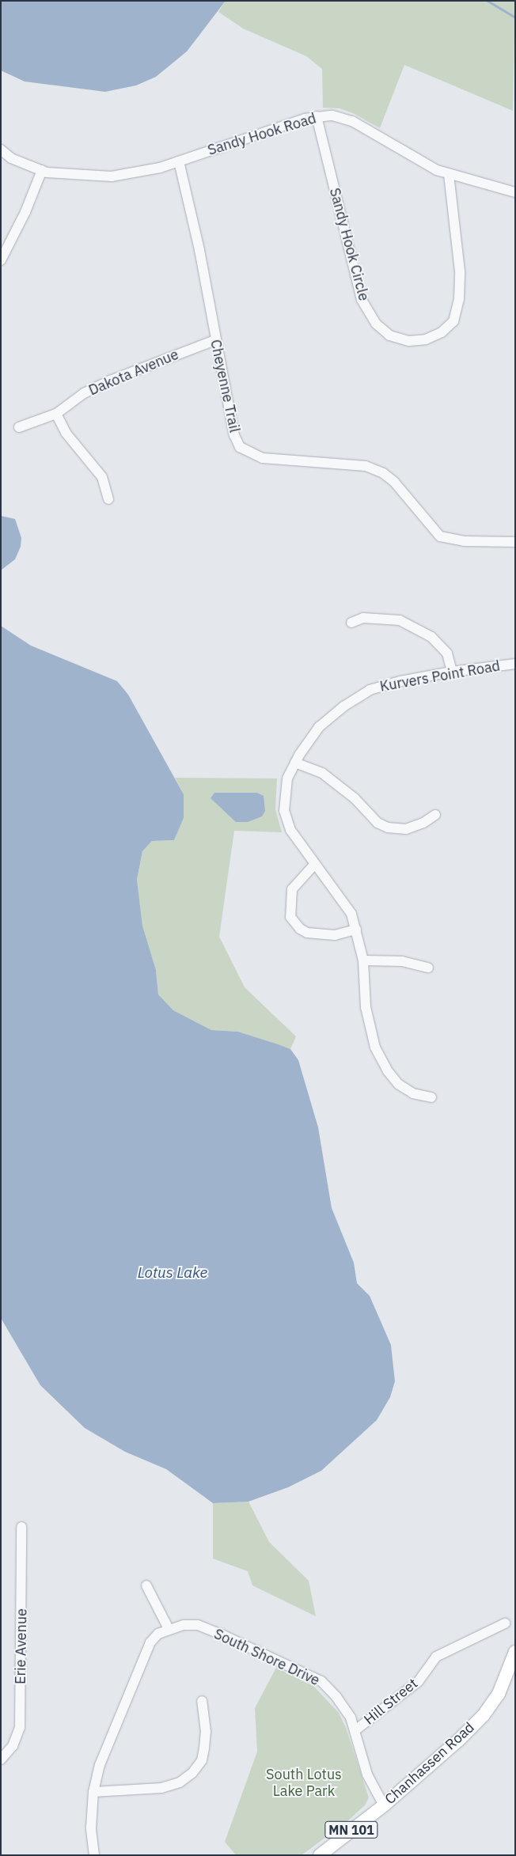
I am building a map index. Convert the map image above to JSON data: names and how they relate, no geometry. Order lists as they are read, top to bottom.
{
  "streets": {
    "main road": ["Chanhassen Road", "MN 101"],
    "street": [
      "Sandy Hook Road",
      "Sandy Hook Circle",
      "Dakota Avenue",
      "Cheyenne Trail",
      "Kurvers Point Road",
      "Erie Avenue",
      "South Shore Drive",
      "Hill Street"
    ]
  },
  "crossings": [
    ["Sandy Hook Road", "Sandy Hook Circle"],
    ["Sandy Hook Road", "Cheyenne Trail"],
    ["Dakota Avenue", "Cheyenne Trail"],
    ["South Shore Drive", "Hill Street"],
    ["South Shore Drive", "Chanhassen Road"]
  ],
  "water": ["Lotus Lake"],
  "parks": ["South Lotus Lake Park"]
}
